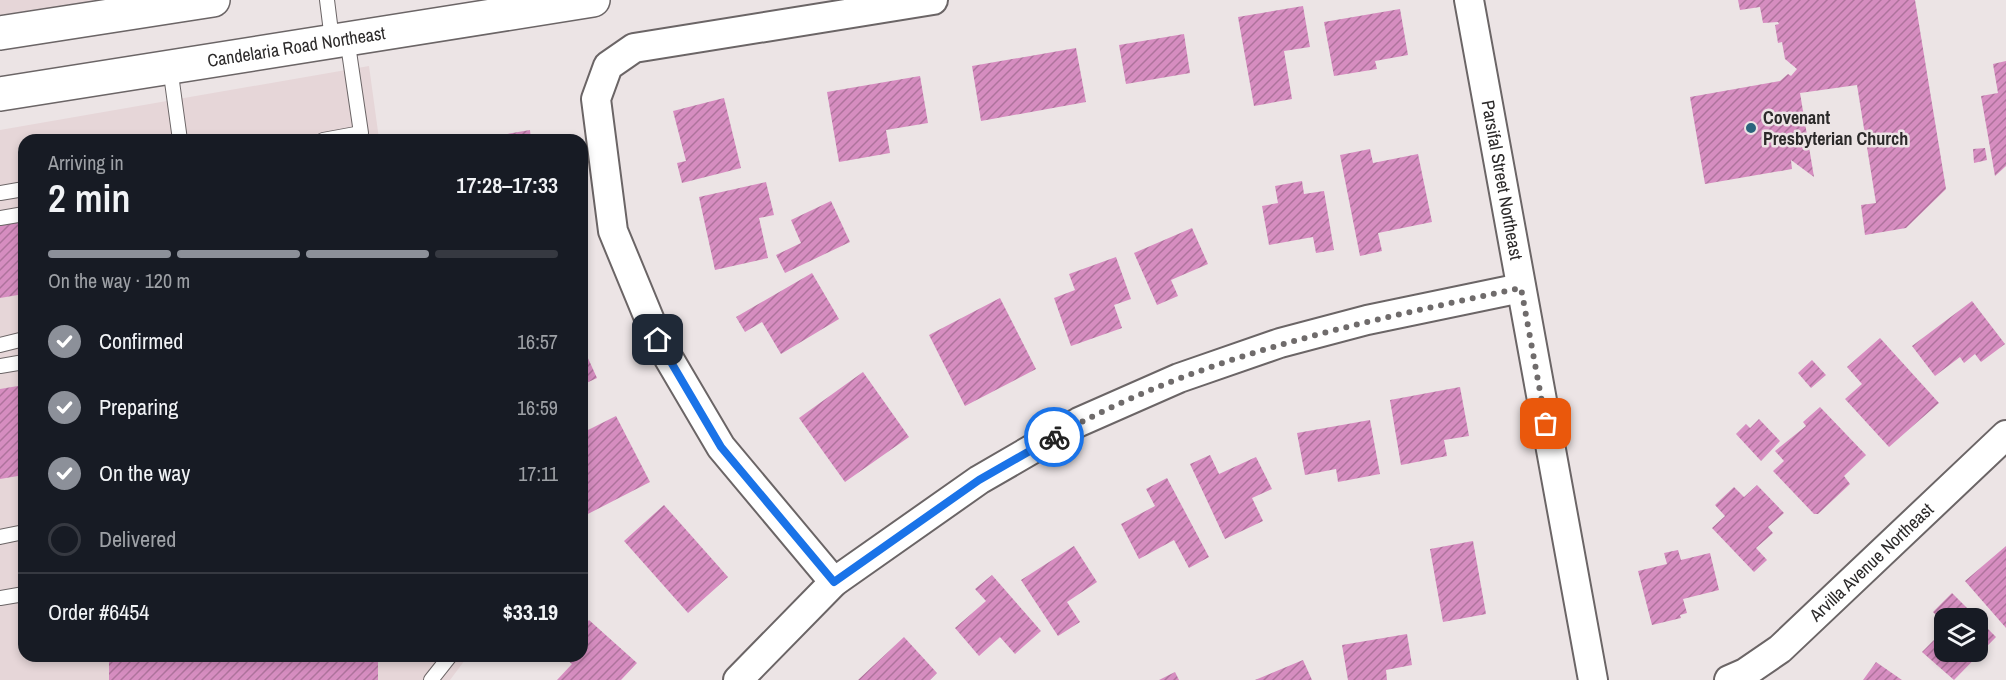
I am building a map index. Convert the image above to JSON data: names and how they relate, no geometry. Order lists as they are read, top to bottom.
{
  "streets": {
    "main road": ["Candelaria Road Northeast"],
    "street": ["Parsifal Street Northeast", "Arvilla Avenue Northeast"]
  },
  "places": ["Covenant Presbyterian Church"],
  "page": {
    "heading": ["2 min", "Arriving in", "17:28–17:33"],
    "panel": ["Order #6454", "$33.19"],
    "bar": "On the way · 120 m",
    "list": [
      ["Confirmed", "16:57"],
      ["Preparing", "16:59"],
      ["On the way", "17:11"],
      "Delivered"
    ]
  }
}
